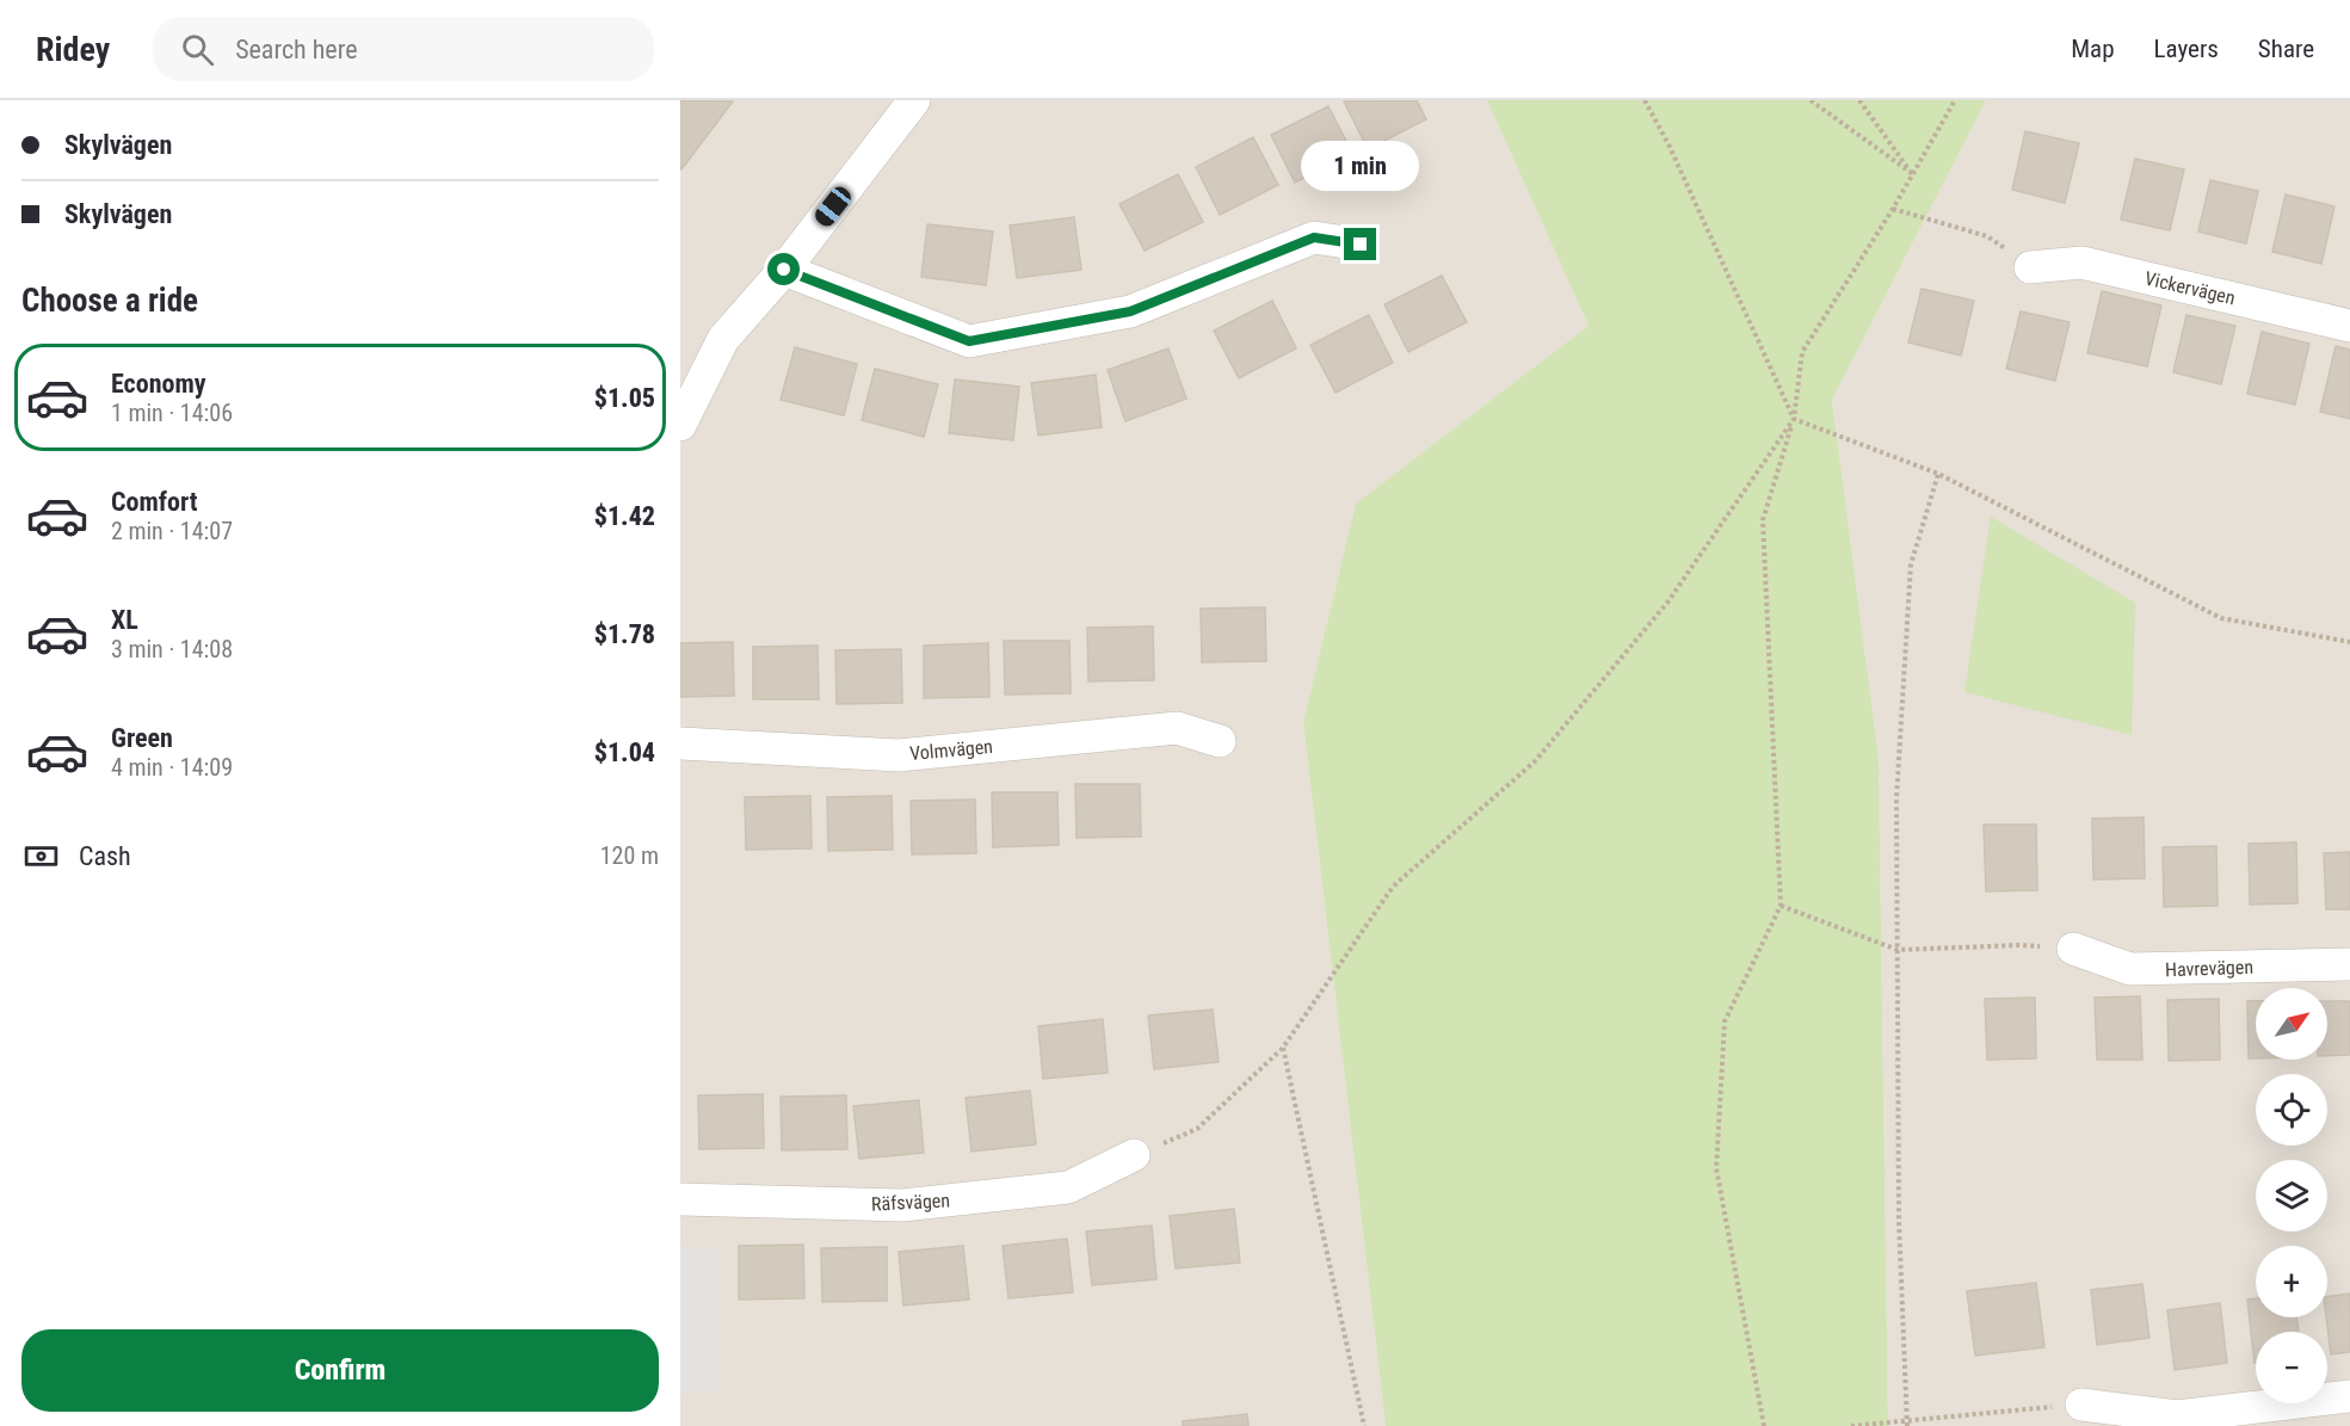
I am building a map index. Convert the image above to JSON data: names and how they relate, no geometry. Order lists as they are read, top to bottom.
{
  "streets": {
    "street": [
      "Vickervägen",
      "Volmvägen",
      "Havrevägen",
      "Räfsvägen"
    ]
  },
  "north": "top right",
  "page": {
    "header": "Ridey",
    "search": "Search here",
    "nav": ["Map", "Layers", "Share"],
    "banner": ["Skylvägen", "Skylvägen"],
    "bubble": "1 min",
    "heading": "Choose a ride",
    "list": [
      {
        "name": "Economy",
        "note": "1 min · 14:06",
        "value": "$1.05"
      },
      {
        "name": "Comfort",
        "note": "2 min · 14:07",
        "value": "$1.42"
      },
      {
        "name": "XL",
        "note": "3 min · 14:08",
        "value": "$1.78"
      },
      {
        "name": "Green",
        "note": "4 min · 14:09",
        "value": "$1.04"
      }
    ],
    "pay": ["Cash", "120 m"],
    "map_buttons": ["+", "−"],
    "buttons": "Confirm"
  }
}
